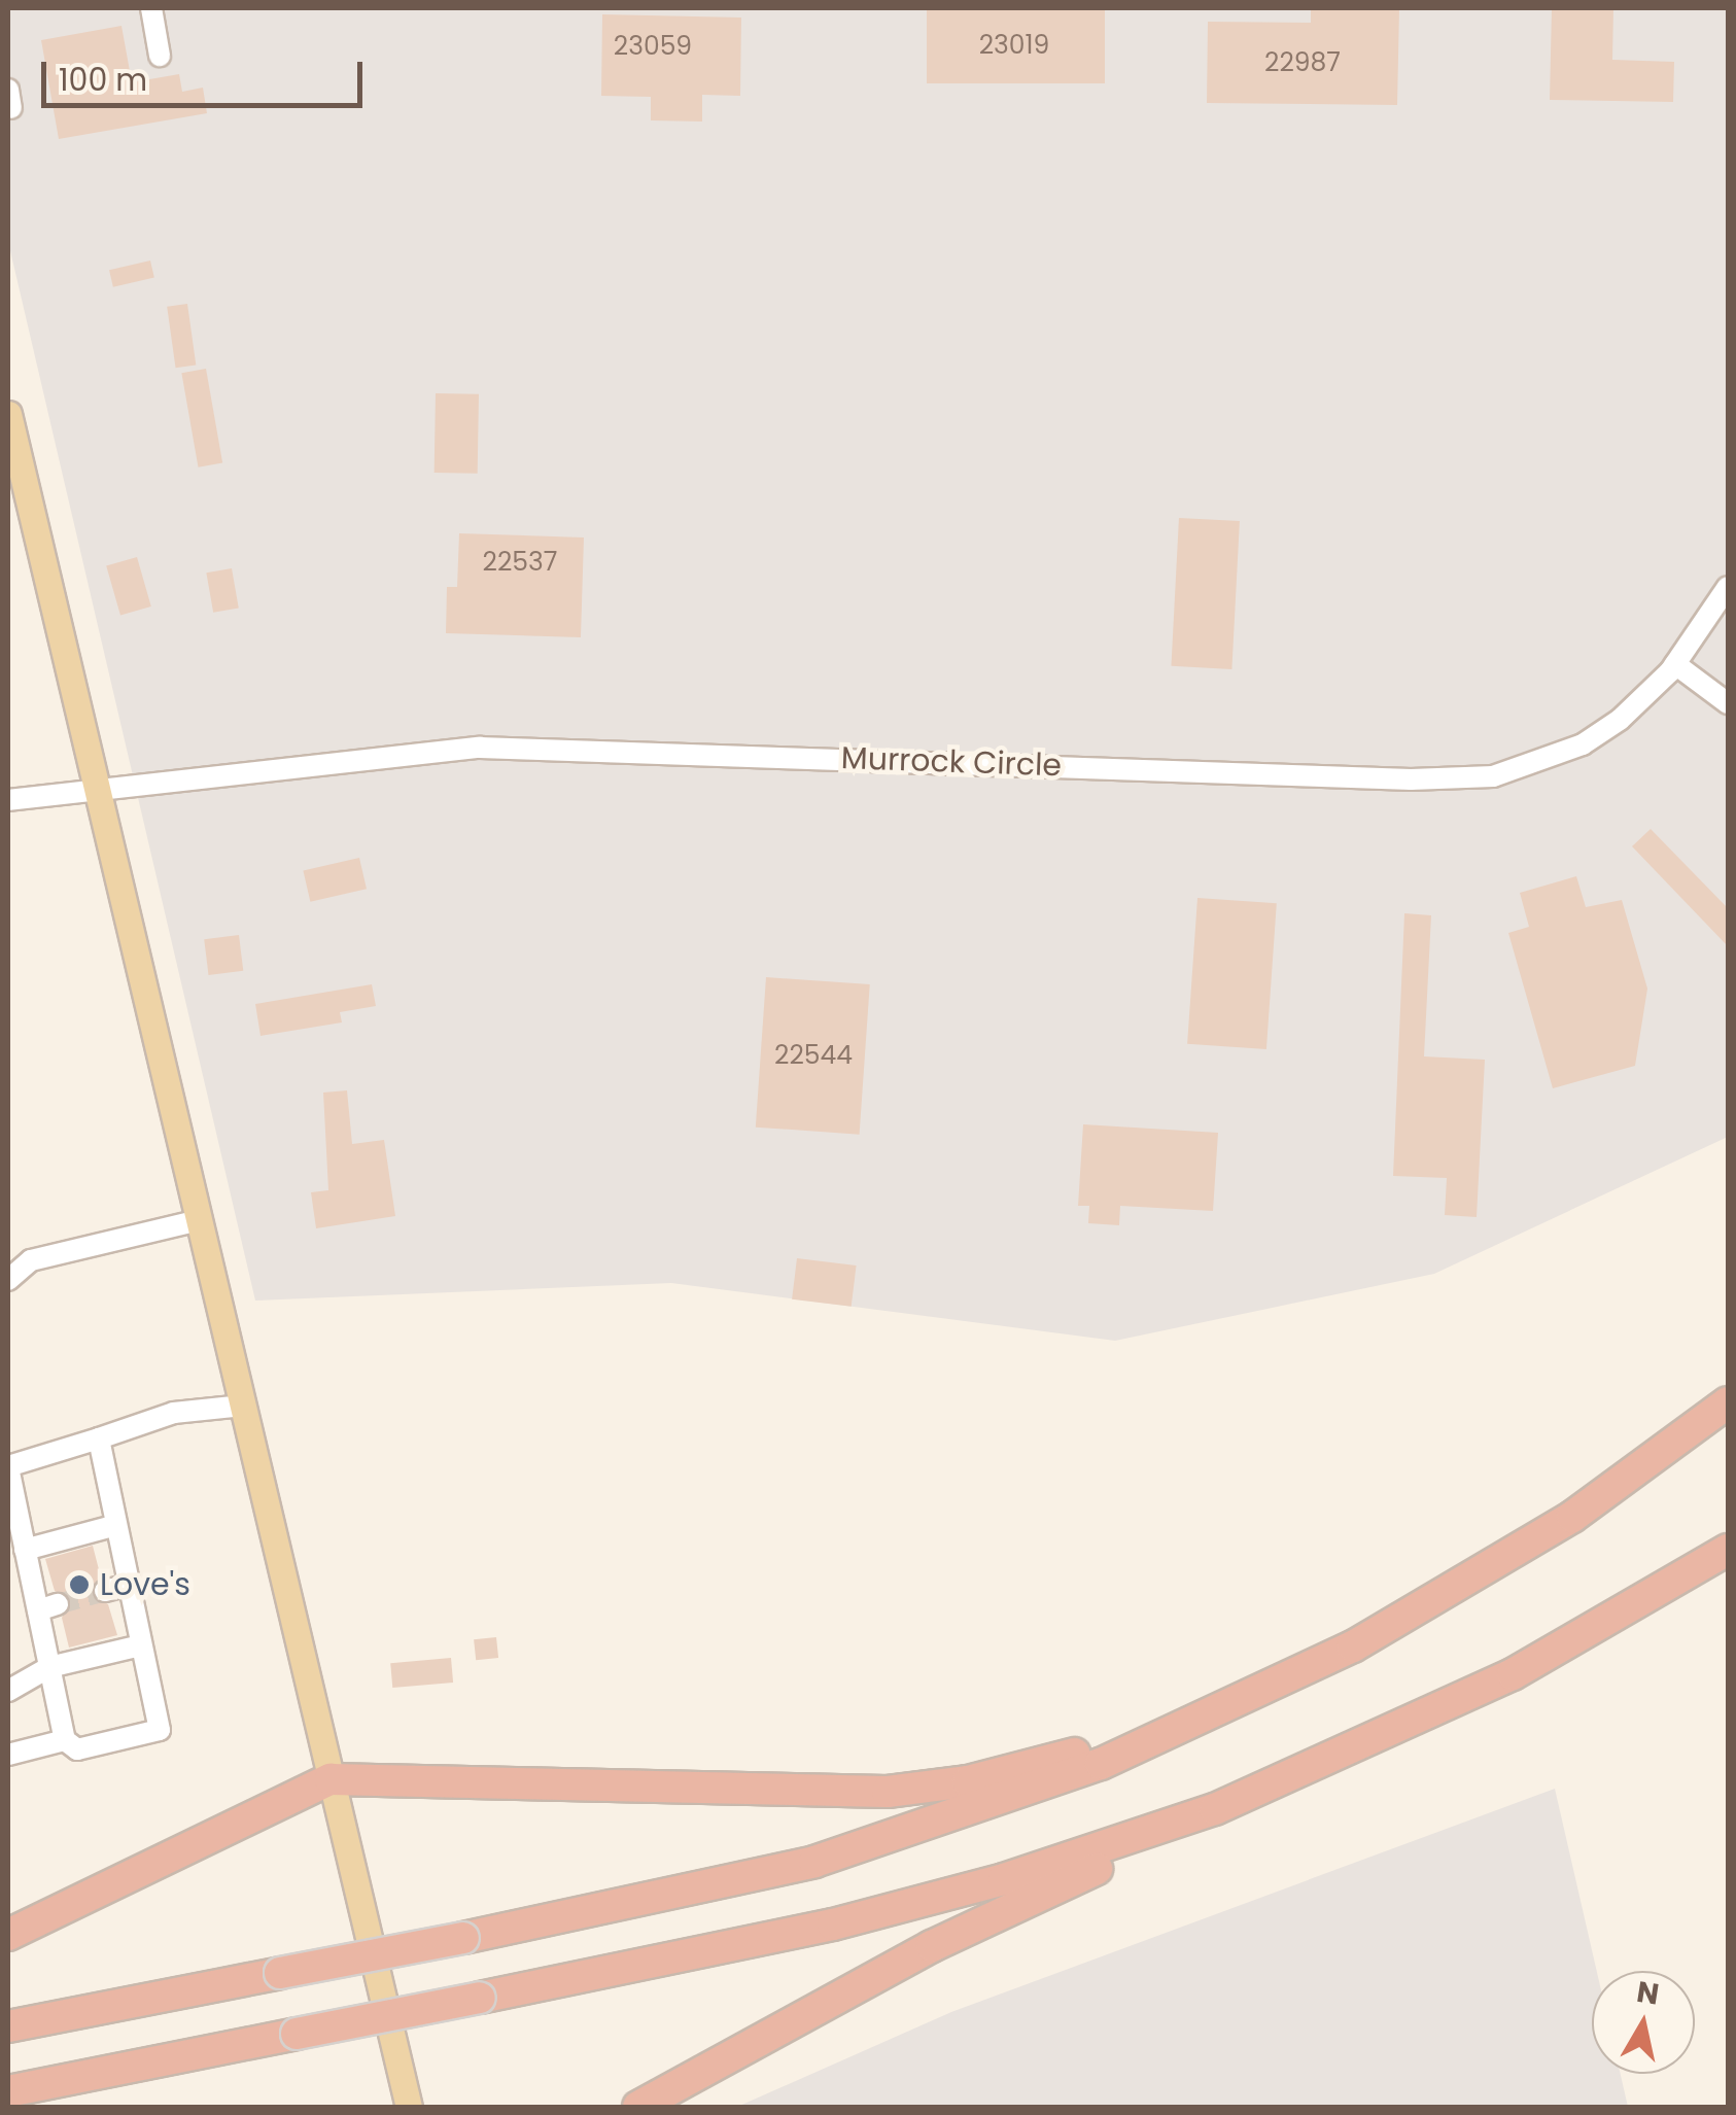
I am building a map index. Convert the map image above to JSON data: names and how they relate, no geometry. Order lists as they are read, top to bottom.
{
  "streets": {
    "street": ["Murrock Circle"]
  },
  "places": ["Love's"],
  "house_numbers": [
    "23019",
    "23059",
    "22987",
    "22537",
    "22544"
  ],
  "scale_bar": "100 m",
  "north": "top"
}
